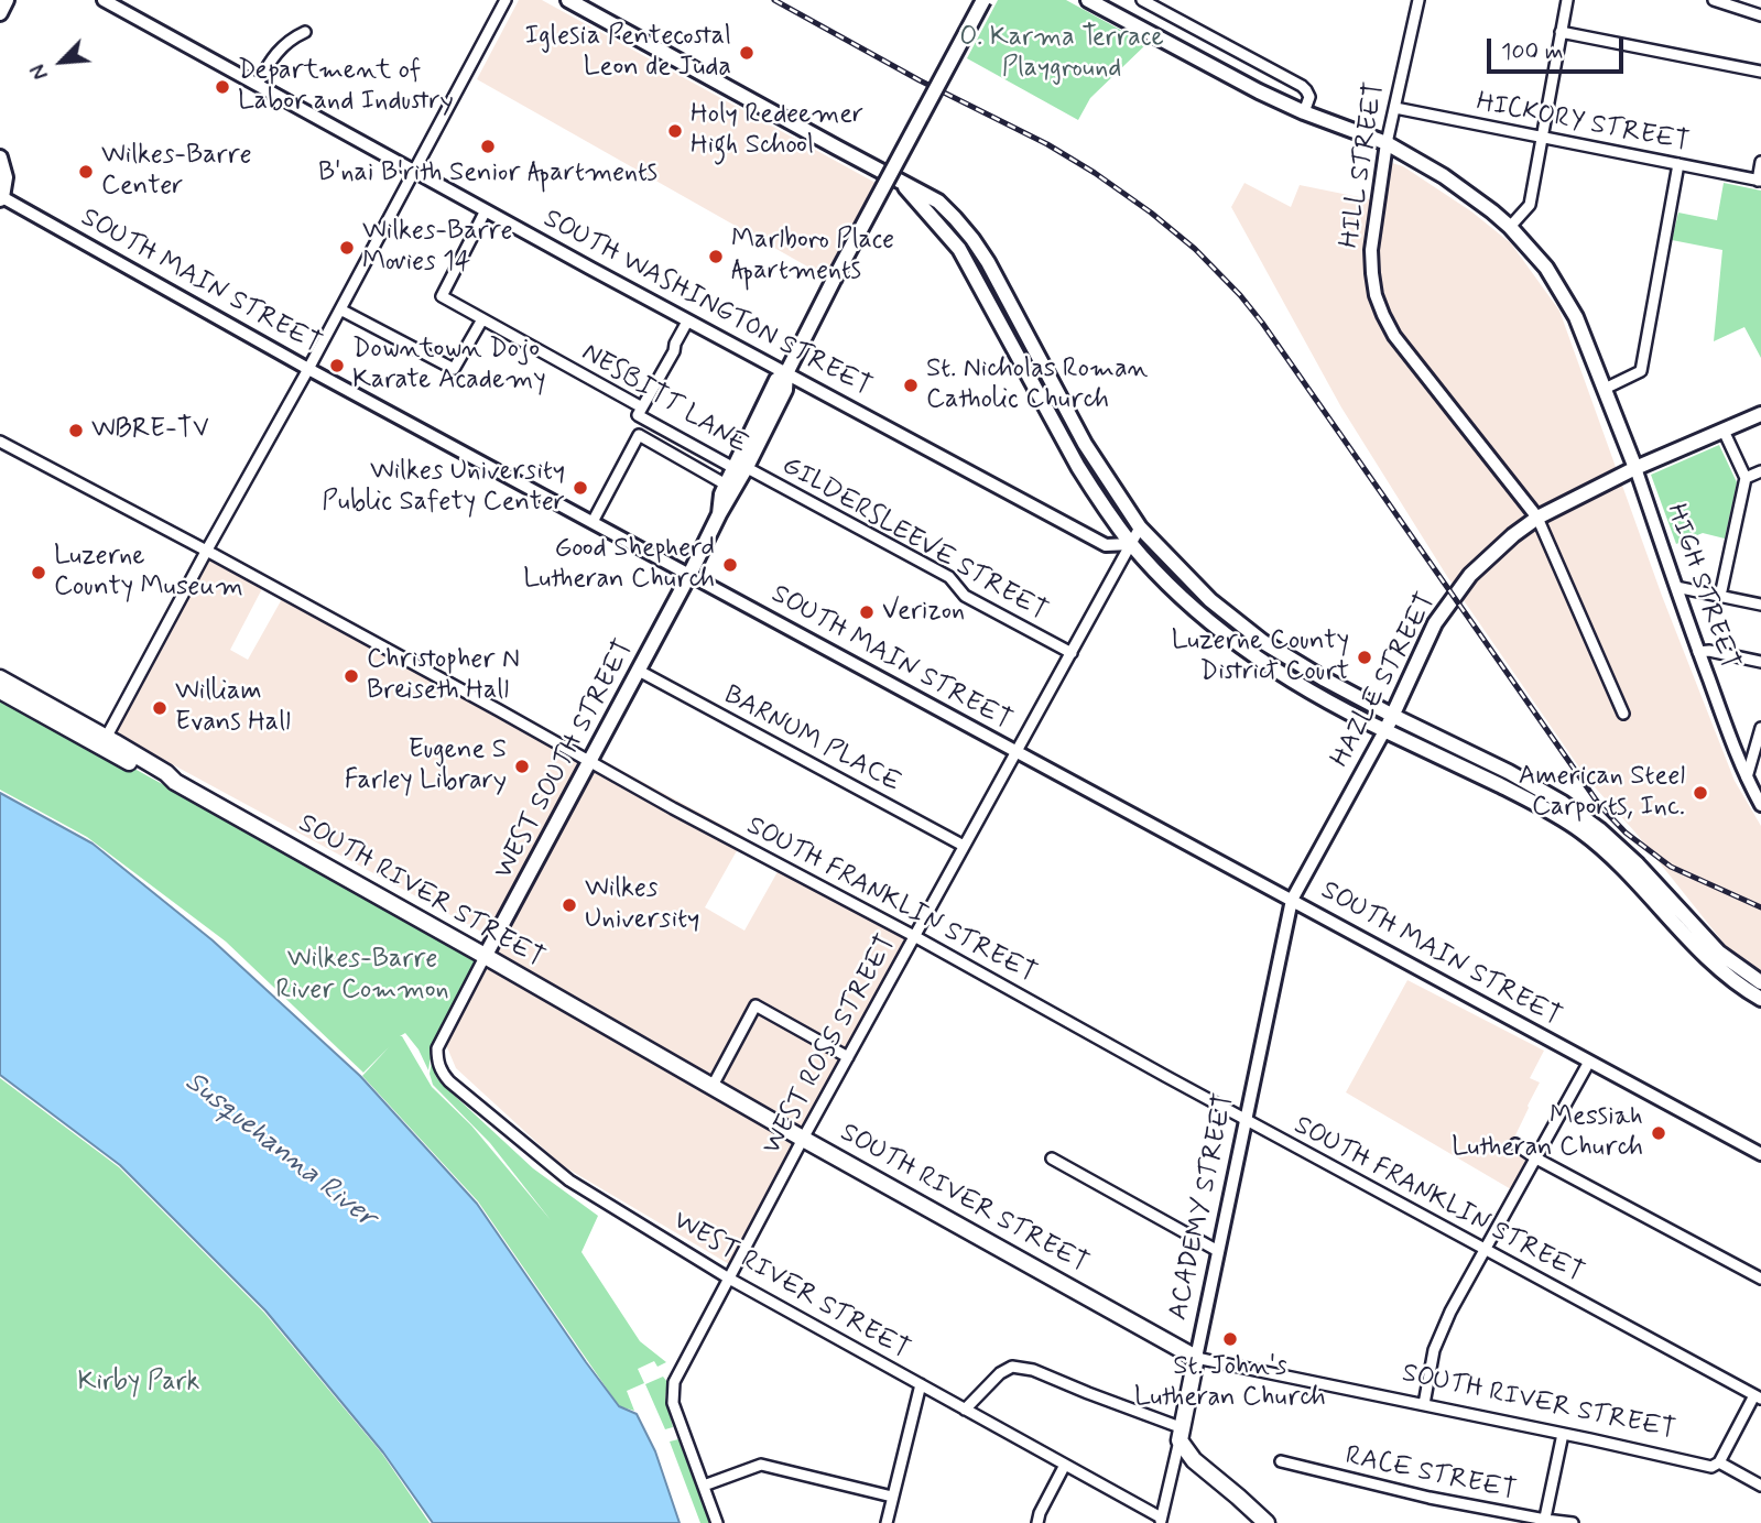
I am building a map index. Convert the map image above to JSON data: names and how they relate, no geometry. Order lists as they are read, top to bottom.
{
  "streets": {
    "main road": [
      "HAZLE STREET",
      "WEST SOUTH STREET",
      "SOUTH RIVER STREET",
      "ACADEMY STREET"
    ],
    "street": [
      "HICKORY STREET",
      "HILL STREET",
      "SOUTH MAIN STREET",
      "SOUTH WASHINGTON STREET",
      "NESBITT LANE",
      "GILDERSLEEVE STREET",
      "HIGH STREET",
      "BARNUM PLACE",
      "SOUTH FRANKLIN STREET",
      "WEST ROSS STREET",
      "WEST RIVER STREET",
      "RACE STREET"
    ]
  },
  "crossings": [
    ["HICKORY STREET", "HILL STREET"],
    ["HILL STREET", "HAZLE STREET"],
    ["SOUTH MAIN STREET", "HAZLE STREET"],
    ["SOUTH MAIN STREET", "WEST SOUTH STREET"],
    ["SOUTH MAIN STREET", "WEST ROSS STREET"],
    ["SOUTH MAIN STREET", "ACADEMY STREET"],
    ["SOUTH WASHINGTON STREET", "NESBITT LANE"],
    ["SOUTH WASHINGTON STREET", "WEST ROSS STREET"],
    ["NESBITT LANE", "GILDERSLEEVE STREET"],
    ["GILDERSLEEVE STREET", "WEST ROSS STREET"],
    ["HIGH STREET", "HAZLE STREET"],
    ["HAZLE STREET", "ACADEMY STREET"],
    ["BARNUM PLACE", "WEST SOUTH STREET"],
    ["BARNUM PLACE", "WEST ROSS STREET"],
    ["WEST SOUTH STREET", "SOUTH RIVER STREET"],
    ["WEST SOUTH STREET", "SOUTH FRANKLIN STREET"],
    ["WEST SOUTH STREET", "WEST RIVER STREET"],
    ["SOUTH RIVER STREET", "WEST ROSS STREET"],
    ["SOUTH RIVER STREET", "ACADEMY STREET"],
    ["SOUTH FRANKLIN STREET", "WEST ROSS STREET"],
    ["SOUTH FRANKLIN STREET", "ACADEMY STREET"],
    ["WEST ROSS STREET", "WEST RIVER STREET"],
    ["ACADEMY STREET", "WEST RIVER STREET"]
  ],
  "water": ["Susquehanna River"],
  "parks": ["O. Karma Terrace Playground", "Wilkes-Barre River Common", "Kirby Park"],
  "places": [
    "Iglesia Pentecostal Leon de Juda",
    "Department of Labor and Industry",
    "Holy Redeemer High School",
    "B'nai B'rith Senior Apartments",
    "Wilkes-Barre Center",
    "Wilkes-Barre Movies 14",
    "Marlboro Place Apartments",
    "Downtown Dojo Karate Academy",
    "St. Nicholas Roman Catholic Church",
    "WBRE-TV",
    "Wilkes University Public Safety Center",
    "Good Shepherd Lutheran Church",
    "Luzerne County Museum",
    "Verizon",
    "Luzerne County District Court",
    "Christopher N Breiseth Hall",
    "William Evans Hall",
    "Eugene S Farley Library",
    "American Steel Carports, Inc.",
    "Wilkes University",
    "Messiah Lutheran Church",
    "St. John's Lutheran Church"
  ],
  "scale_bar": "100 m",
  "north": "bottom left"
}
